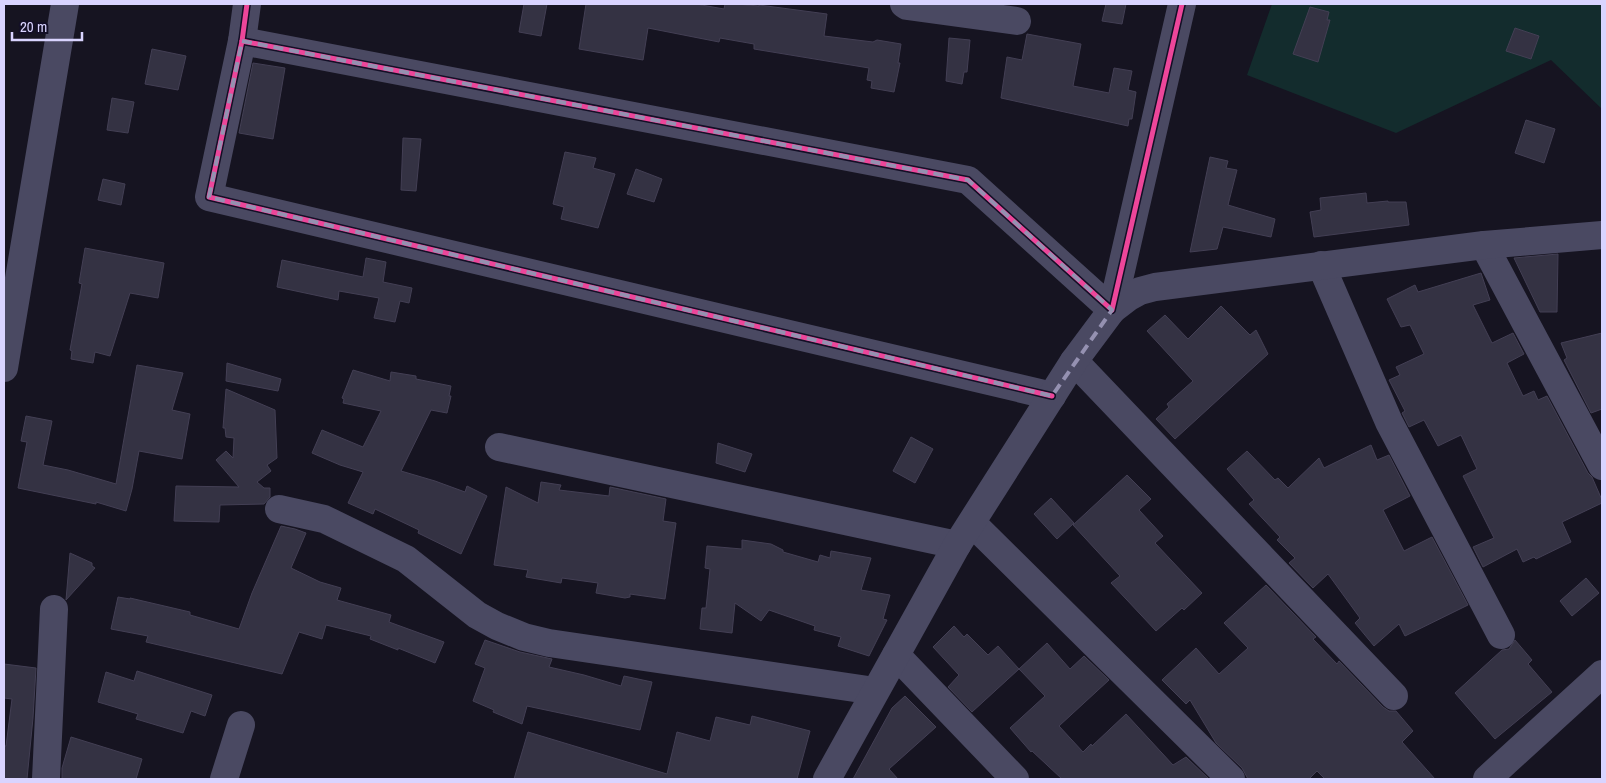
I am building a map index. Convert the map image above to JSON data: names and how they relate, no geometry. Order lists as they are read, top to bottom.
{
  "scale_bar": "20 m"
}
